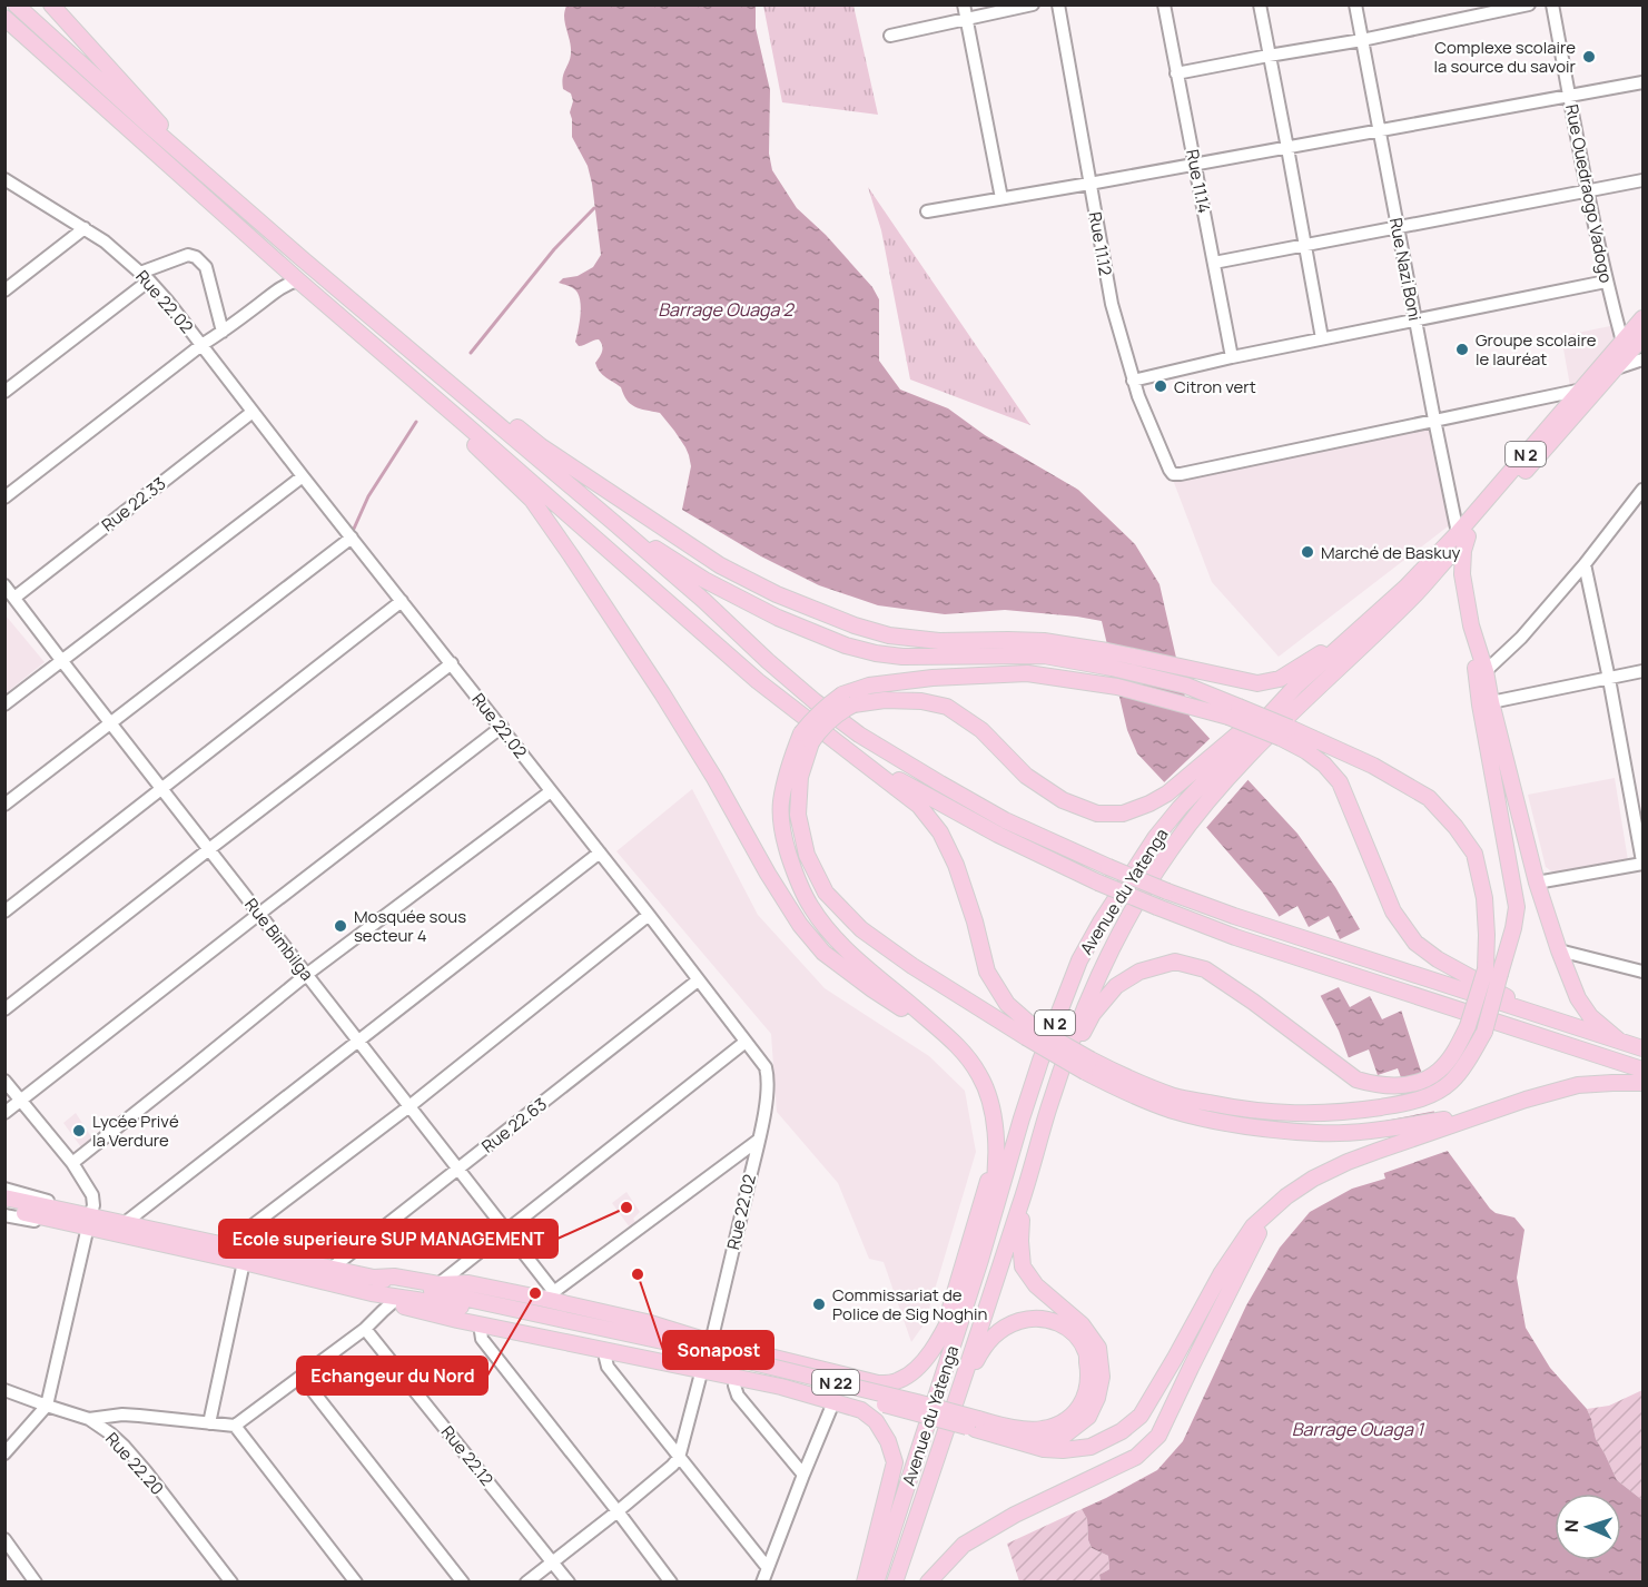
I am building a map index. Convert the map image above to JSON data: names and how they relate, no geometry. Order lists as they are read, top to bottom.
{
  "streets": {
    "main road": ["N 2", "Avenue du Yatenga", "N 22"],
    "street": [
      "Rue 11.14",
      "Rue Ouedraogo Vadogo",
      "Rue 11.12",
      "Rue Nazi Boni",
      "Rue 22.02",
      "Rue 22.33",
      "Rue Bimbilga",
      "Rue 22.63",
      "Rue 22.12",
      "Rue 22.20"
    ]
  },
  "crossings": [
    ["Rue Ouedraogo Vadogo", "Avenue du Yatenga"],
    ["Rue 11.12", "Rue Nazi Boni"],
    ["Rue Nazi Boni", "Avenue du Yatenga"],
    ["Rue 22.02", "Rue 22.33"],
    ["Rue 22.02", "Rue 22.63"],
    ["Rue 22.33", "Rue Bimbilga"],
    ["Rue Bimbilga", "Rue 22.63"],
    ["Rue 22.63", "N 22"]
  ],
  "water": ["Barrage Ouaga 2", "Barrage Ouaga 1"],
  "places": [
    "Complexe scolaire la source du savoir",
    "Groupe scolaire le lauréat",
    "Citron vert",
    "Marché de Baskuy",
    "Mosquée sous secteur 4",
    "Lycée Privé la Verdure",
    "Ecole superieure SUP MANAGEMENT",
    "Sonapost",
    "Echangeur du Nord",
    "Commissariat de Police de Sig Noghin"
  ],
  "north": "left"
}
